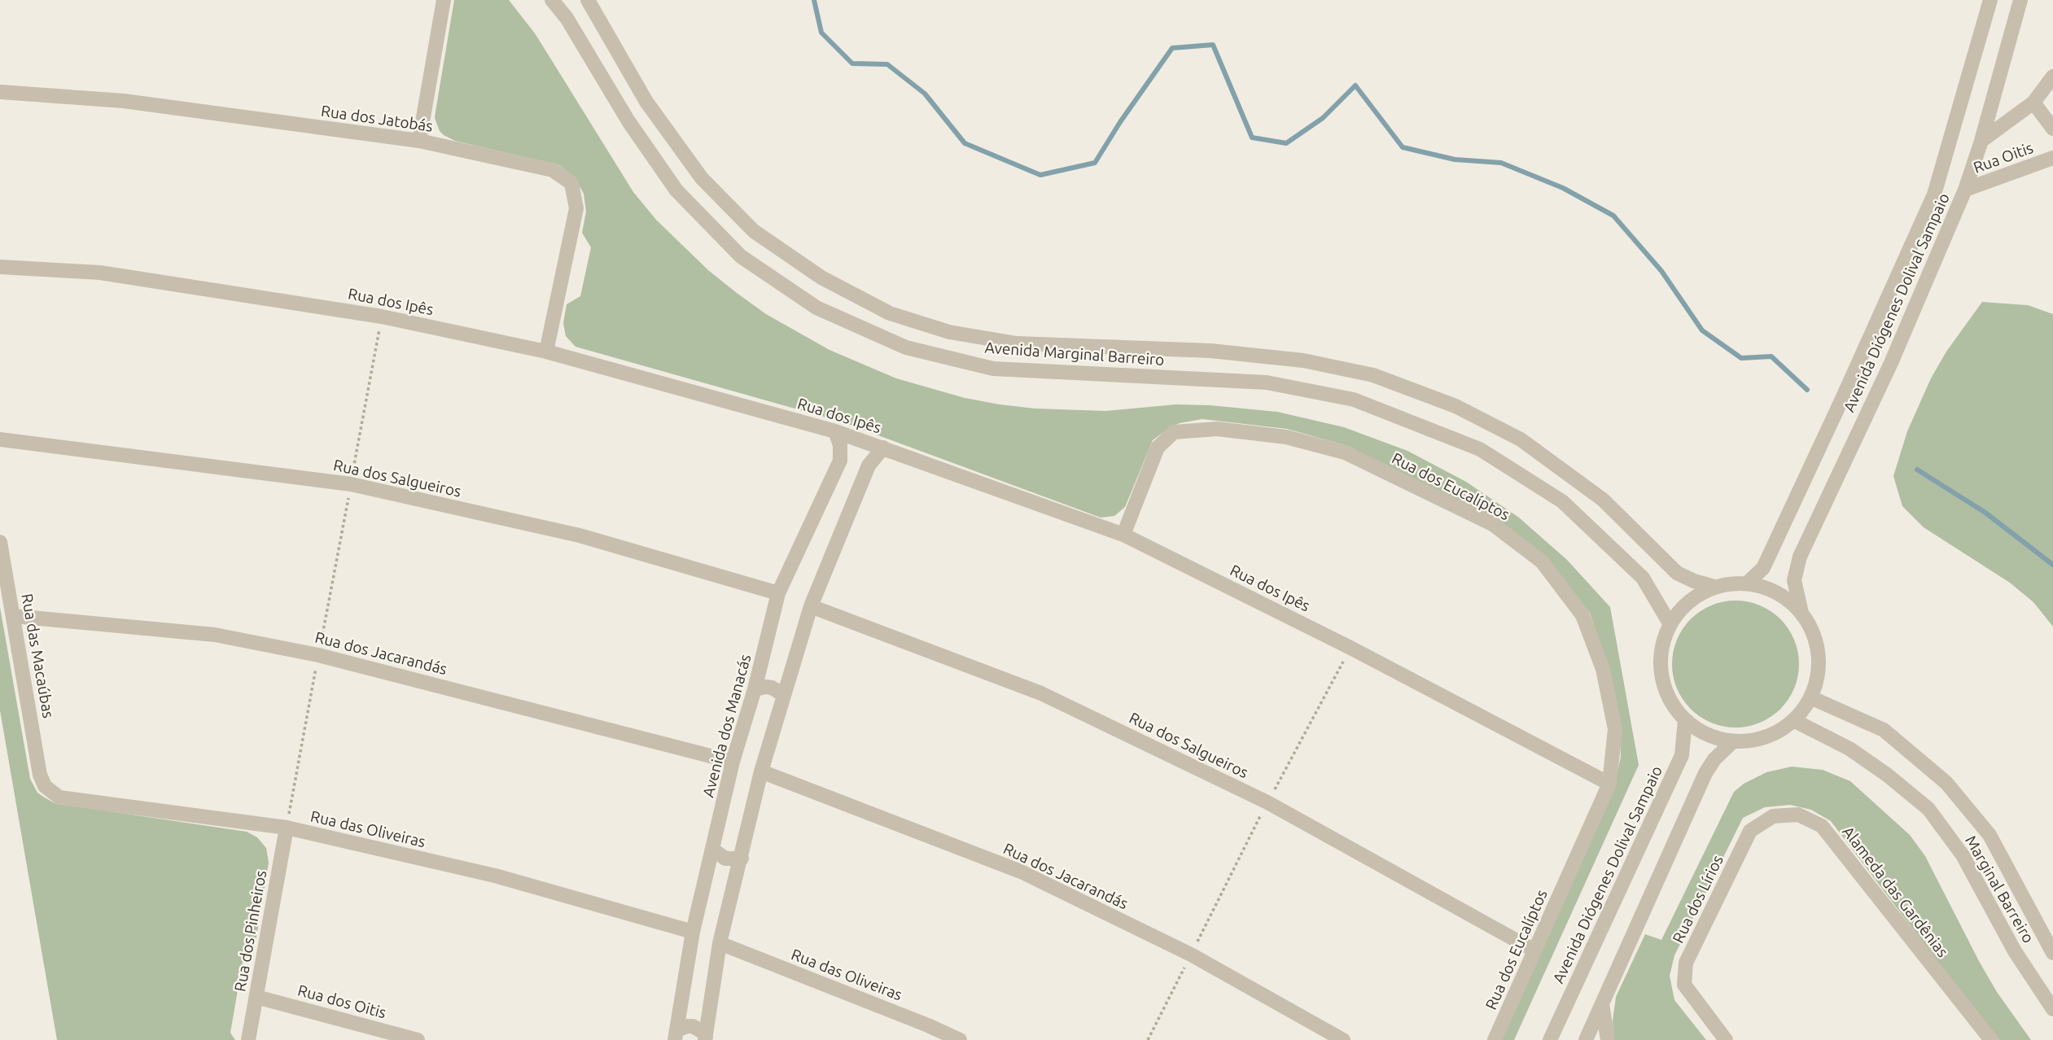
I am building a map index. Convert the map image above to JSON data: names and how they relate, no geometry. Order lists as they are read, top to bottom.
{
  "streets": {
    "street": [
      "Rua dos Jatobás",
      "Rua Oitis",
      "Rua dos Ipês",
      "Avenida Diógenes Dolival Sampaio",
      "Avenida Marginal Barreiro",
      "Rua dos Salgueiros",
      "Rua dos Eucalíptos",
      "Rua dos Jacarandás",
      "Rua das Macaúbas",
      "Avenida dos Manacás",
      "Rua das Oliveiras",
      "Marginal Barreiro",
      "Alameda das Gardênias",
      "Rua dos Lírios",
      "Rua dos Pinheiros",
      "Rua dos Oitis"
    ]
  },
  "crossings": [
    ["Rua dos Jatobás", "Rua dos Ipês"],
    ["Rua Oitis", "Avenida Diógenes Dolival Sampaio"],
    ["Rua dos Ipês", "Rua dos Eucalíptos"],
    ["Rua dos Ipês", "Avenida dos Manacás"],
    ["Avenida Diógenes Dolival Sampaio", "Avenida Marginal Barreiro"],
    ["Avenida Diógenes Dolival Sampaio", "Marginal Barreiro"],
    ["Avenida Marginal Barreiro", "Marginal Barreiro"],
    ["Rua dos Salgueiros", "Rua dos Eucalíptos"],
    ["Rua dos Salgueiros", "Avenida dos Manacás"],
    ["Rua dos Jacarandás", "Rua das Macaúbas"],
    ["Rua dos Jacarandás", "Avenida dos Manacás"],
    ["Rua das Macaúbas", "Rua das Oliveiras"],
    ["Avenida dos Manacás", "Rua das Oliveiras"],
    ["Rua das Oliveiras", "Rua dos Pinheiros"],
    ["Alameda das Gardênias", "Rua dos Lírios"],
    ["Rua dos Pinheiros", "Rua dos Oitis"]
  ]
}
